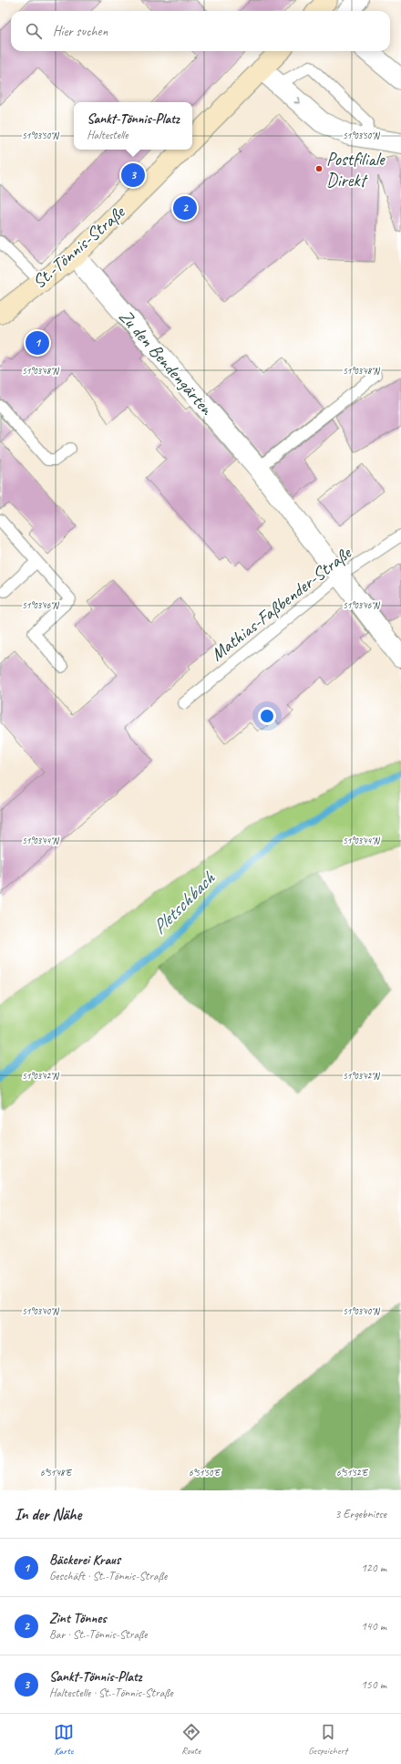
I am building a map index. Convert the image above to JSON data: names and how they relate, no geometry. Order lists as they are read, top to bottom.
{
  "streets": {
    "main road": ["St.-Tönnis-Straße"],
    "street": ["Zu den Bendengärten"],
    "lane": ["Mathias-Faßbender-Straße"]
  },
  "crossings": [
    ["St.-Tönnis-Straße", "Zu den Bendengärten"],
    ["Zu den Bendengärten", "Mathias-Faßbender-Straße"]
  ],
  "water": ["Pletschbach"],
  "places": ["Postfiliale Direkt"],
  "page": {
    "search": "Hier suchen",
    "popup": ["Sankt-Tönnis-Platz", "Haltestelle"],
    "pins": ["3", "2", "1"],
    "heading": ["In der Nähe", "3 Ergebnisse"],
    "list": [
      {
        "mark": "1",
        "name": "Bäckerei Kraus",
        "note": "Geschäft · St.-Tönnis-Straße",
        "value": "120 m"
      },
      {
        "mark": "2",
        "name": "Zint Tönnes",
        "note": "Bar · St.-Tönnis-Straße",
        "value": "140 m"
      },
      {
        "mark": "3",
        "name": "Sankt-Tönnis-Platz",
        "note": "Haltestelle · St.-Tönnis-Straße",
        "value": "150 m"
      }
    ],
    "nav": ["Karte", "Route", "Gespeichert"]
  },
  "coordinates": [
    "51°03'50\"N",
    "51°03'48\"N",
    "51°03'46\"N",
    "51°03'44\"N",
    "51°03'42\"N",
    "51°03'40\"N",
    "6°51'48\"E",
    "6°51'50\"E",
    "6°51'52\"E"
  ]
}
